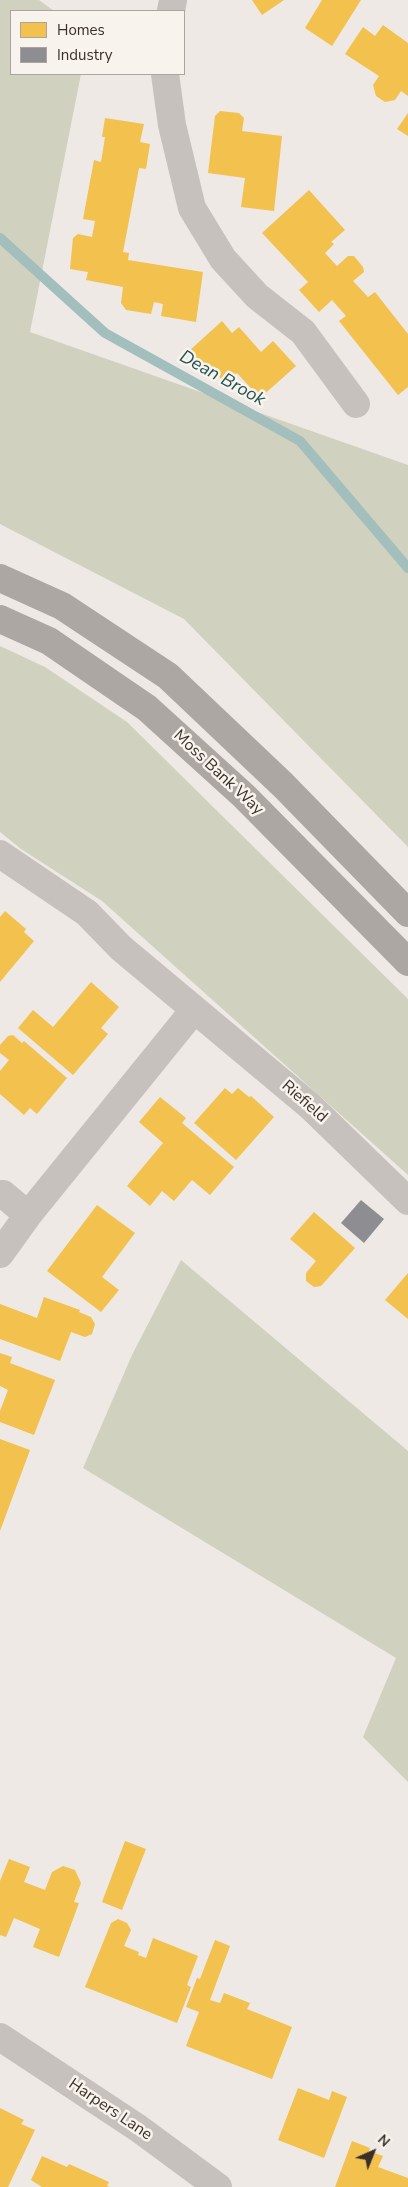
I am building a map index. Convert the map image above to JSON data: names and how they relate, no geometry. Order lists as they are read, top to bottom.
{
  "streets": {
    "highway": ["Moss Bank Way"],
    "street": ["Riefield", "Harpers Lane"]
  },
  "water": ["Dean Brook"],
  "legend": ["Homes", "Industry"],
  "north": "top right"
}
